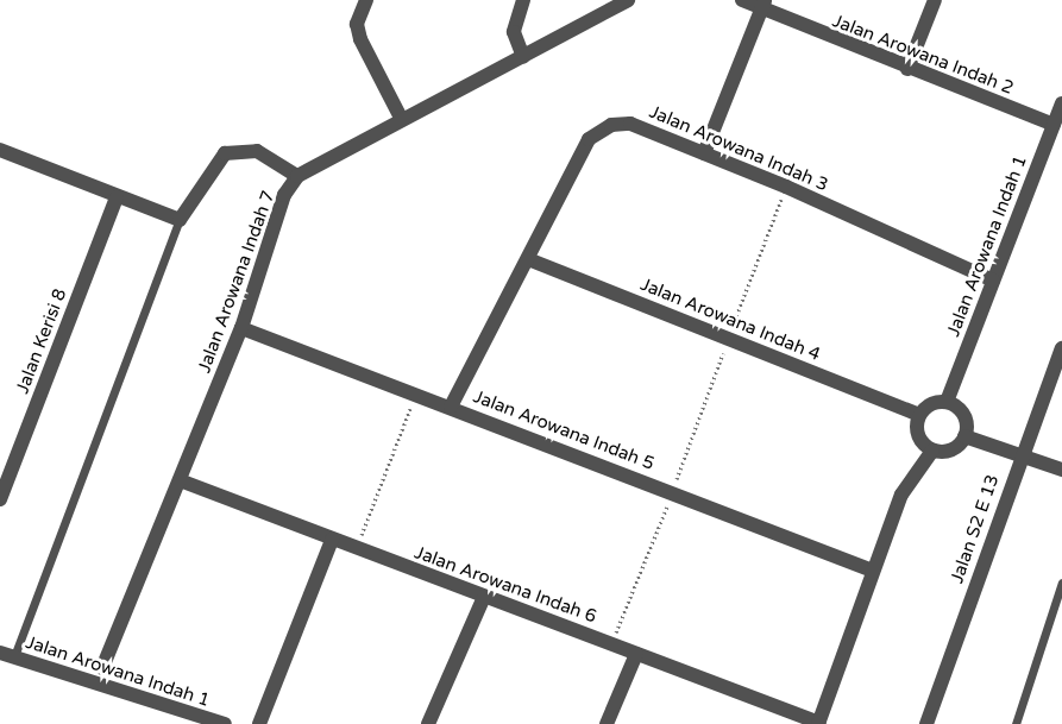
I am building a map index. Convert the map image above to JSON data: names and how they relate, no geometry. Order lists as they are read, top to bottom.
{
  "streets": {
    "street": [
      "Jalan Arowana Indah 2",
      "Jalan Arowana Indah 3",
      "Jalan Arowana Indah 1",
      "Jalan Arowana Indah 7",
      "Jalan Arowana Indah 4",
      "Jalan Kerisi 8",
      "Jalan Arowana Indah 5",
      "Jalan S2 E 13",
      "Jalan Arowana Indah 6"
    ]
  },
  "crossings": [
    ["Jalan Arowana Indah 2", "Jalan Arowana Indah 1"],
    ["Jalan Arowana Indah 3", "Jalan Arowana Indah 1"],
    ["Jalan Arowana Indah 3", "Jalan Arowana Indah 4"],
    ["Jalan Arowana Indah 3", "Jalan Arowana Indah 5"],
    ["Jalan Arowana Indah 1", "Jalan Arowana Indah 4"],
    ["Jalan Arowana Indah 7", "Jalan Arowana Indah 5"],
    ["Jalan Arowana Indah 7", "Jalan Arowana Indah 6"]
  ]
}
